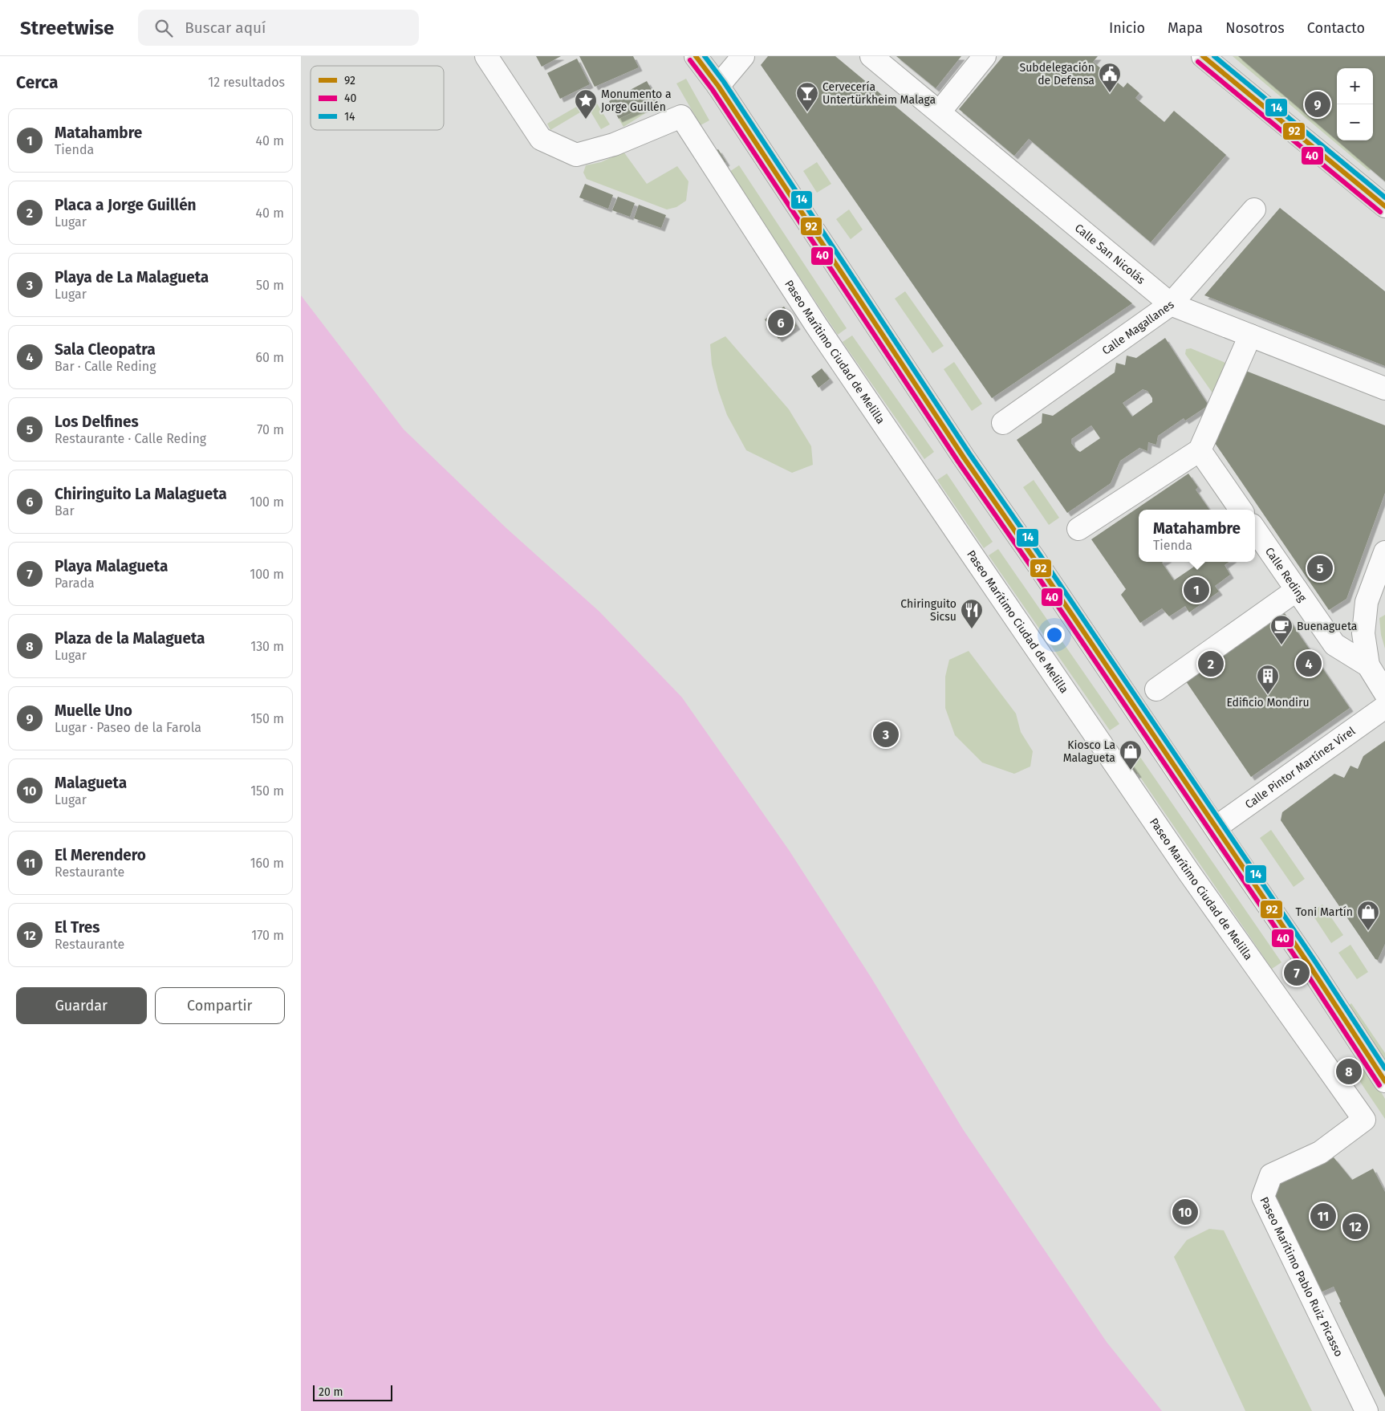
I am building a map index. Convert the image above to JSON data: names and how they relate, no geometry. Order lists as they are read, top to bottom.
{
  "streets": {
    "street": [
      "Calle San Nicolás",
      "Calle Magallanes",
      "Paseo Marítimo Ciudad de Melilla",
      "Calle Reding",
      "Calle Pintor Martínez Virel",
      "Paseo Marítimo Pablo Ruiz Picasso"
    ]
  },
  "crossings": [
    ["Calle San Nicolás", "Calle Magallanes"],
    ["Paseo Marítimo Ciudad de Melilla", "Paseo Marítimo Pablo Ruiz Picasso"]
  ],
  "places": {
    "public building": ["Subdelegación de Defensa"],
    "bar": ["Cervecería Untertürkheim Malaga"],
    "place": ["Monumento a Jorge Guillén"],
    "restaurant": ["Chiringuito Sicsu"],
    "cafe": ["Buenagueta"],
    "building": ["Edificio Mondiru"],
    "shop": ["Kiosco La Malagueta", "Toni Martín"]
  },
  "lines": ["transit line 92", "transit line 14", "transit line 40"],
  "legend": ["92", "40", "14"],
  "scale_bar": "20 m",
  "page": {
    "header": "Streetwise",
    "search": "Buscar aquí",
    "nav": [
      "Inicio",
      "Mapa",
      "Nosotros",
      "Contacto"
    ],
    "heading": ["Cerca", "12 resultados"],
    "map_buttons": ["+", "−"],
    "pins": [
      "9",
      "6",
      "5",
      "1",
      "2",
      "4",
      "3",
      "7",
      "8",
      "10",
      "11",
      "12"
    ],
    "list": [
      {
        "mark": "1",
        "name": "Matahambre",
        "note": "Tienda",
        "value": "40 m"
      },
      {
        "mark": "2",
        "name": "Placa a Jorge Guillén",
        "note": "Lugar",
        "value": "40 m"
      },
      {
        "mark": "3",
        "name": "Playa de La Malagueta",
        "note": "Lugar",
        "value": "50 m"
      },
      {
        "mark": "4",
        "name": "Sala Cleopatra",
        "note": "Bar · Calle Reding",
        "value": "60 m"
      },
      {
        "mark": "5",
        "name": "Los Delfines",
        "note": "Restaurante · Calle Reding",
        "value": "70 m"
      },
      {
        "mark": "6",
        "name": "Chiringuito La Malagueta",
        "note": "Bar",
        "value": "100 m"
      },
      {
        "mark": "7",
        "name": "Playa Malagueta",
        "note": "Parada",
        "value": "100 m"
      },
      {
        "mark": "8",
        "name": "Plaza de la Malagueta",
        "note": "Lugar",
        "value": "130 m"
      },
      {
        "mark": "9",
        "name": "Muelle Uno",
        "note": "Lugar · Paseo de la Farola",
        "value": "150 m"
      },
      {
        "mark": "10",
        "name": "Malagueta",
        "note": "Lugar",
        "value": "150 m"
      },
      {
        "mark": "11",
        "name": "El Merendero",
        "note": "Restaurante",
        "value": "160 m"
      },
      {
        "mark": "12",
        "name": "El Tres",
        "note": "Restaurante",
        "value": "170 m"
      }
    ],
    "popup": ["Matahambre", "Tienda"],
    "buttons": ["Guardar", "Compartir"],
    "scale": "20 m"
  }
}
